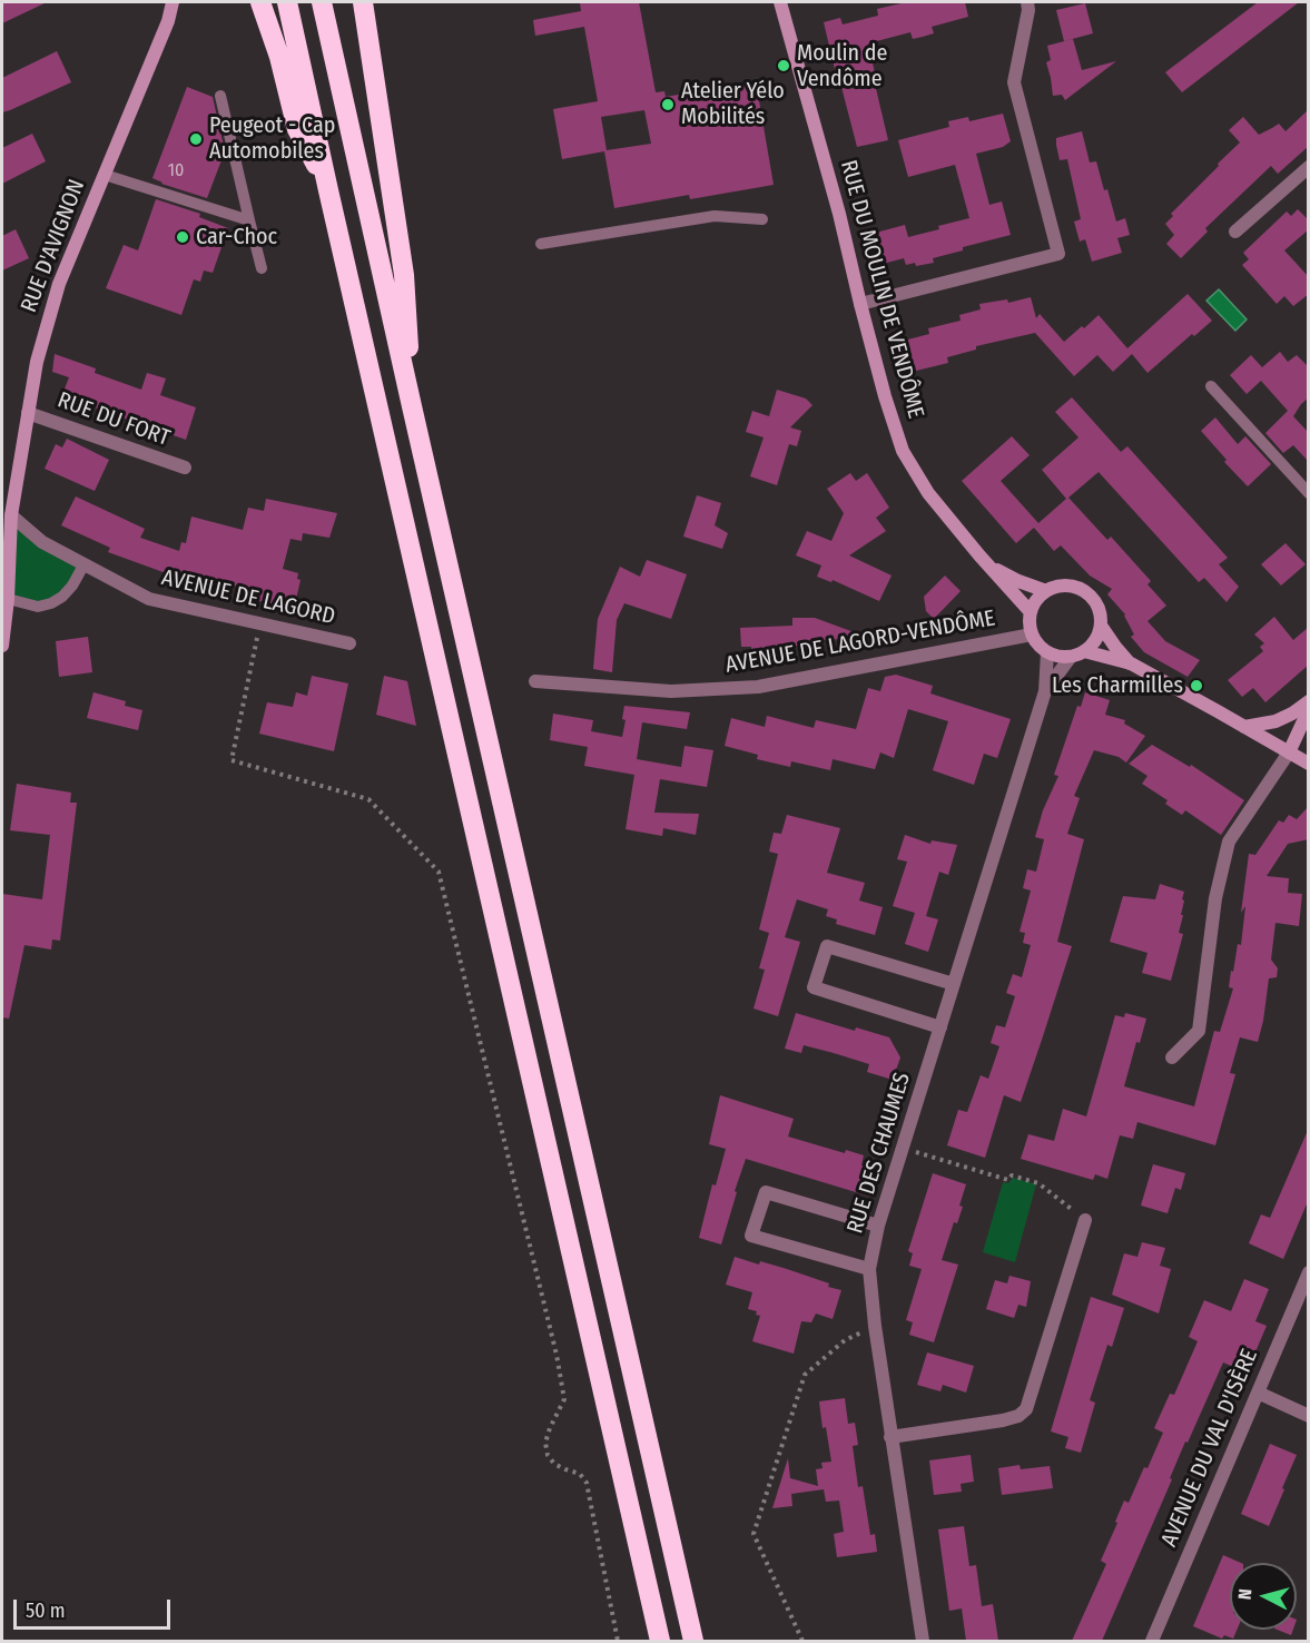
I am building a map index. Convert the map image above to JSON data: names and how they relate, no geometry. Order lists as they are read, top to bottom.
{
  "streets": {
    "street": [
      "RUE D'AVIGNON",
      "RUE DU MOULIN DE VENDÔME",
      "RUE DU FORT",
      "AVENUE DE LAGORD",
      "AVENUE DE LAGORD-VENDÔME",
      "RUE DES CHAUMES",
      "AVENUE DU VAL D'ISÈRE"
    ]
  },
  "crossings": [
    ["RUE D'AVIGNON", "RUE DU FORT"],
    ["RUE D'AVIGNON", "AVENUE DE LAGORD"],
    ["RUE DU MOULIN DE VENDÔME", "AVENUE DE LAGORD-VENDÔME"],
    ["RUE DU MOULIN DE VENDÔME", "RUE DES CHAUMES"],
    ["AVENUE DE LAGORD-VENDÔME", "RUE DES CHAUMES"]
  ],
  "places": [
    "Moulin de Vendôme",
    "Atelier Yélo Mobilités",
    "Peugeot - Cap Automobiles",
    "Car-Choc",
    "Les Charmilles"
  ],
  "house_numbers": ["10"],
  "scale_bar": "50 m",
  "north": "left"
}
